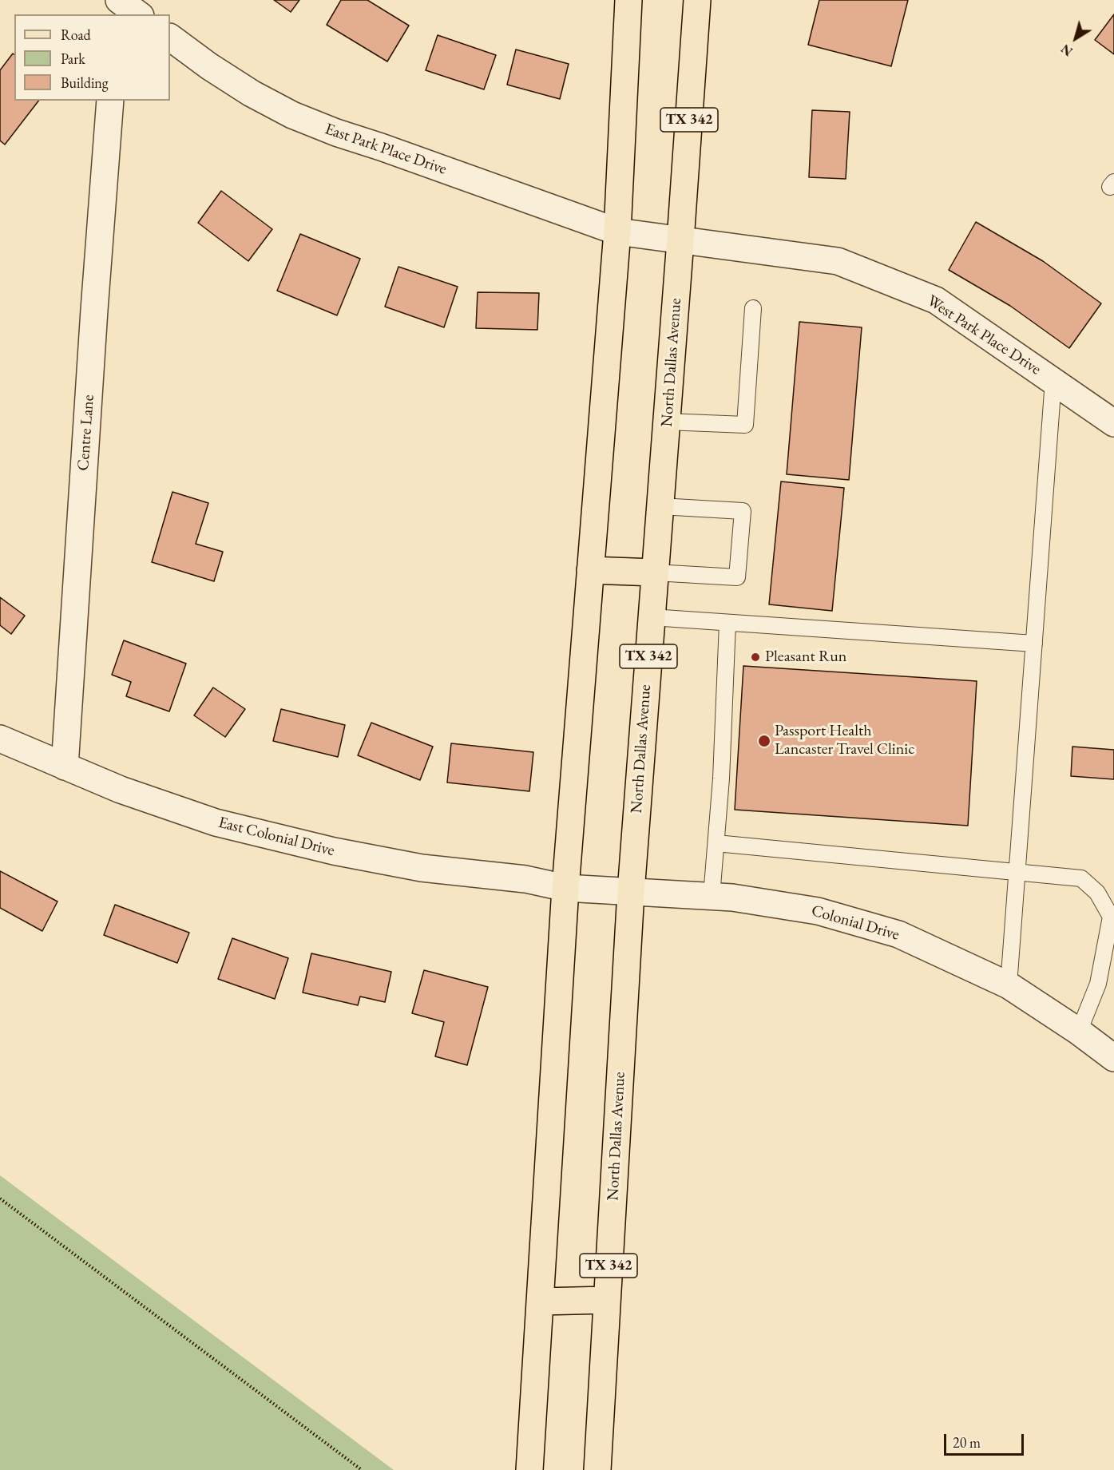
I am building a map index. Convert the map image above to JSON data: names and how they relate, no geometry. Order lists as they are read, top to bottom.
{
  "streets": {
    "main road": ["TX 342", "North Dallas Avenue"],
    "street": [
      "East Park Place Drive",
      "West Park Place Drive",
      "Centre Lane",
      "East Colonial Drive",
      "Colonial Drive"
    ]
  },
  "crossings": [
    ["East Park Place Drive", "West Park Place Drive"],
    ["West Park Place Drive", "North Dallas Avenue"],
    ["North Dallas Avenue", "Colonial Drive"],
    ["Centre Lane", "East Colonial Drive"],
    ["East Colonial Drive", "Colonial Drive"]
  ],
  "places": ["Pleasant Run", "Passport Health Lancaster Travel Clinic"],
  "legend": ["Road", "Park", "Building"],
  "scale_bar": "20 m",
  "north": "bottom left"
}
